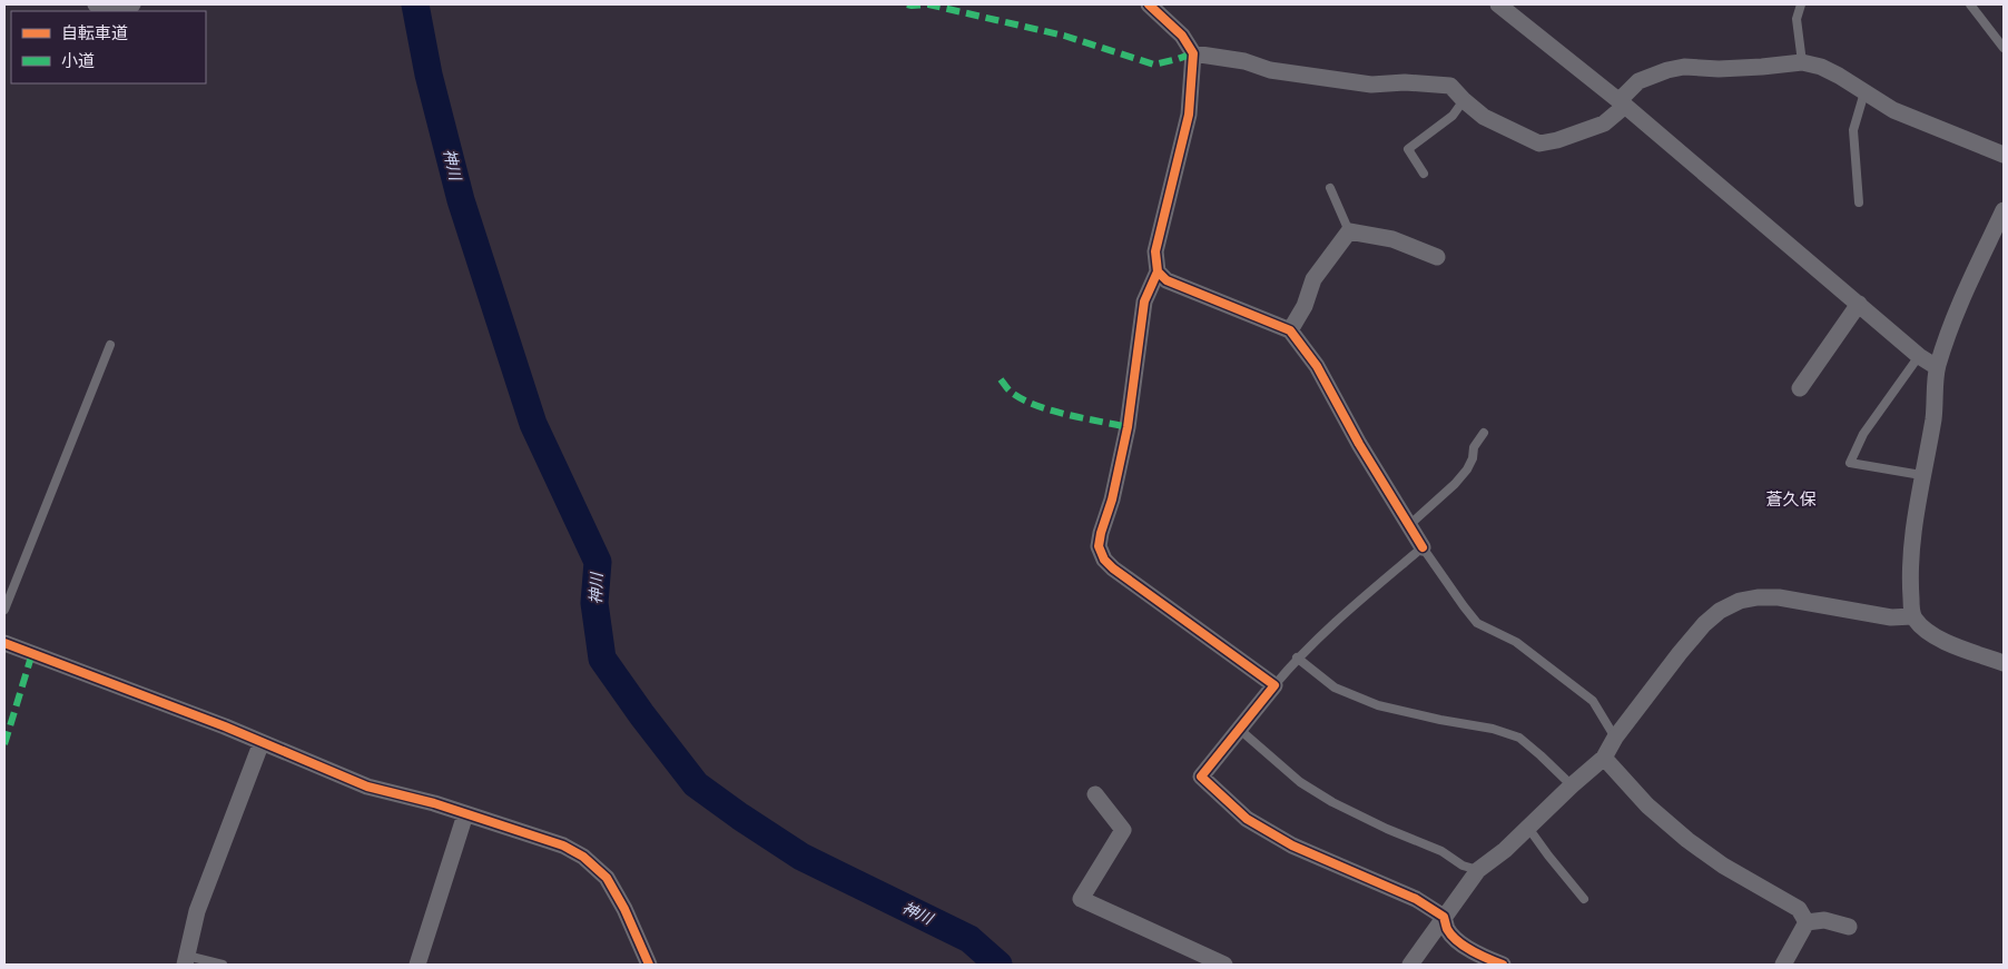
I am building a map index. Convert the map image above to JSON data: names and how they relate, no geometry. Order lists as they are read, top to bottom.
{
  "districts": ["蒼久保"],
  "water": ["神川"],
  "legend": ["自転車道", "小道"]
}
